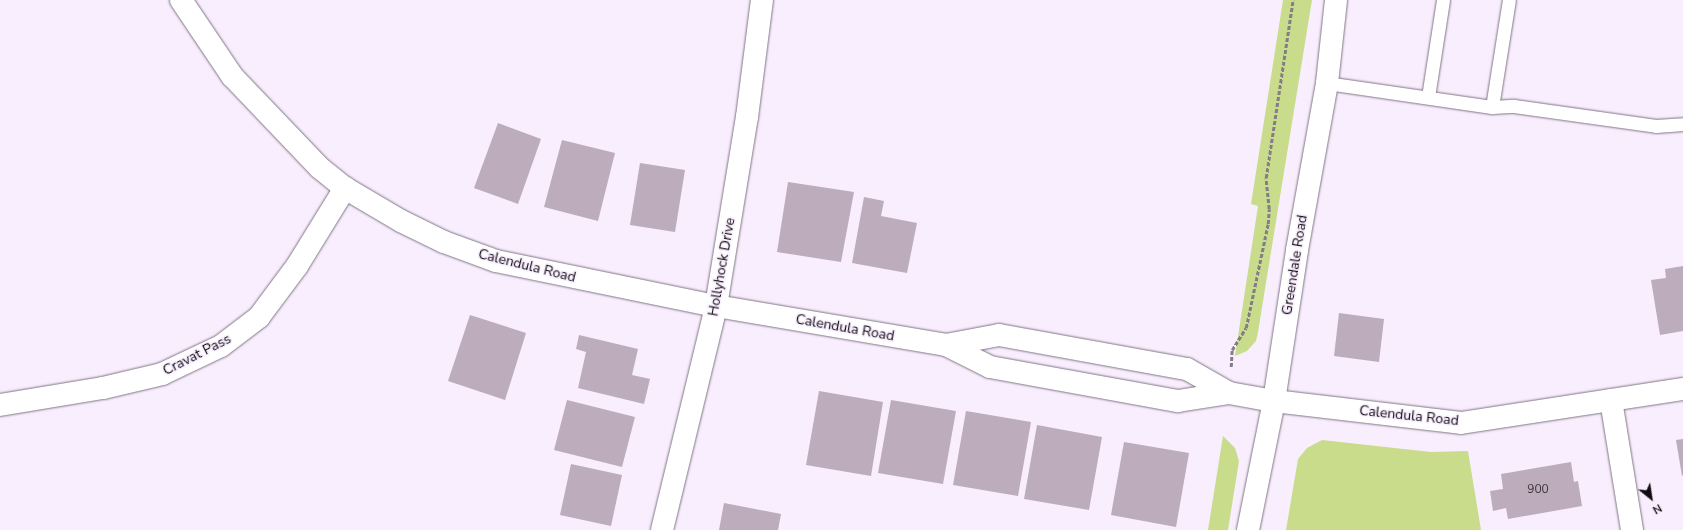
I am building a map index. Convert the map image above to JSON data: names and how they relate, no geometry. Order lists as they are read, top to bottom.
{
  "streets": {
    "street": [
      "Greendale Road",
      "Calendula Road",
      "Hollyhock Drive",
      "Cravat Pass"
    ]
  },
  "crossings": [
    ["Greendale Road", "Calendula Road"],
    ["Calendula Road", "Hollyhock Drive"],
    ["Calendula Road", "Cravat Pass"]
  ],
  "house_numbers": ["900"],
  "north": "bottom right"
}
